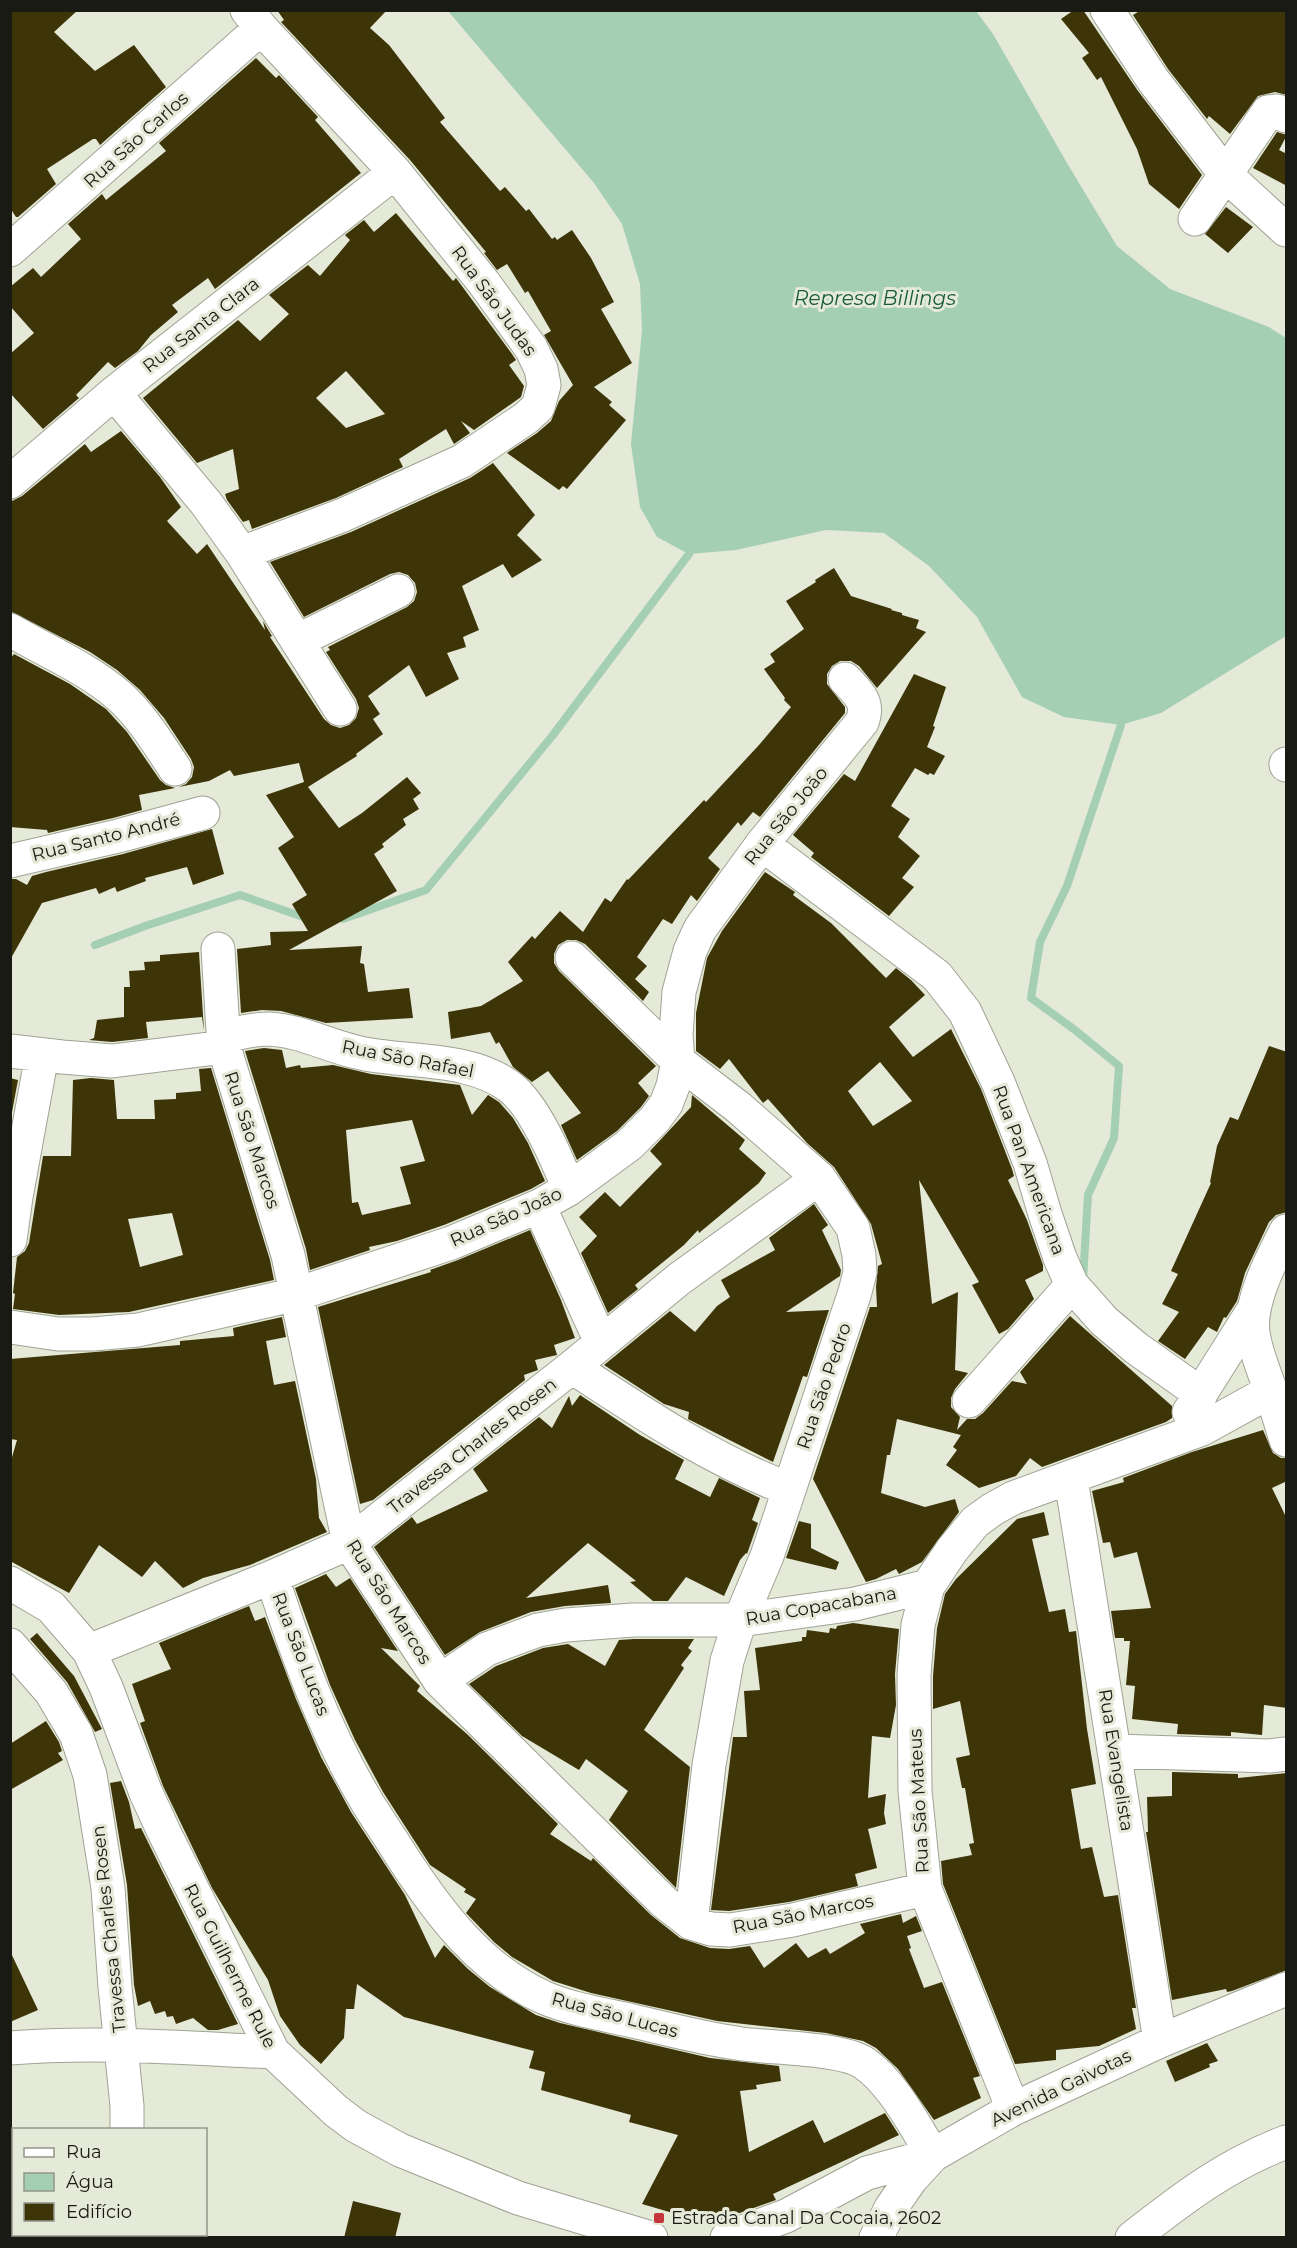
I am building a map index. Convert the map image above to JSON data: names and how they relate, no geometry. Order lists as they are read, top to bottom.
{
  "streets": {
    "street": [
      "Rua São Carlos",
      "Rua São Judas",
      "Rua Santa Clara",
      "Rua São João",
      "Rua Santo André",
      "Rua São Rafael",
      "Rua São Marcos",
      "Rua Pan Americana",
      "Rua São Pedro",
      "Travessa Charles Rosen",
      "Rua Copacabana",
      "Rua São Lucas",
      "Rua Evangelista",
      "Rua São Mateus",
      "Rua Guilherme Rule",
      "Avenida Gaivotas"
    ]
  },
  "crossings": [
    ["Rua São Carlos", "Rua São Judas"],
    ["Rua São Judas", "Rua Santa Clara"],
    ["Rua São João", "Rua São Rafael"],
    ["Rua São João", "Rua São Marcos"],
    ["Rua São João", "Rua Pan Americana"],
    ["Rua São João", "Rua São Pedro"],
    ["Rua São Rafael", "Rua São Marcos"],
    ["Rua São Marcos", "Rua São Pedro"],
    ["Rua São Marcos", "Travessa Charles Rosen"],
    ["Rua São Marcos", "Rua Copacabana"],
    ["Rua São Marcos", "Rua São Mateus"],
    ["Rua São Pedro", "Travessa Charles Rosen"],
    ["Rua São Pedro", "Rua Copacabana"],
    ["Travessa Charles Rosen", "Rua São Lucas"],
    ["Travessa Charles Rosen", "Rua Guilherme Rule"],
    ["Rua Copacabana", "Rua São Mateus"],
    ["Rua São Lucas", "Avenida Gaivotas"],
    ["Rua Evangelista", "Avenida Gaivotas"],
    ["Rua São Mateus", "Avenida Gaivotas"]
  ],
  "water": ["Represa Billings"],
  "places": {
    "transit": ["Estrada Canal Da Cocaia, 2602"]
  },
  "legend": ["Rua", "Água", "Edifício"]
}
